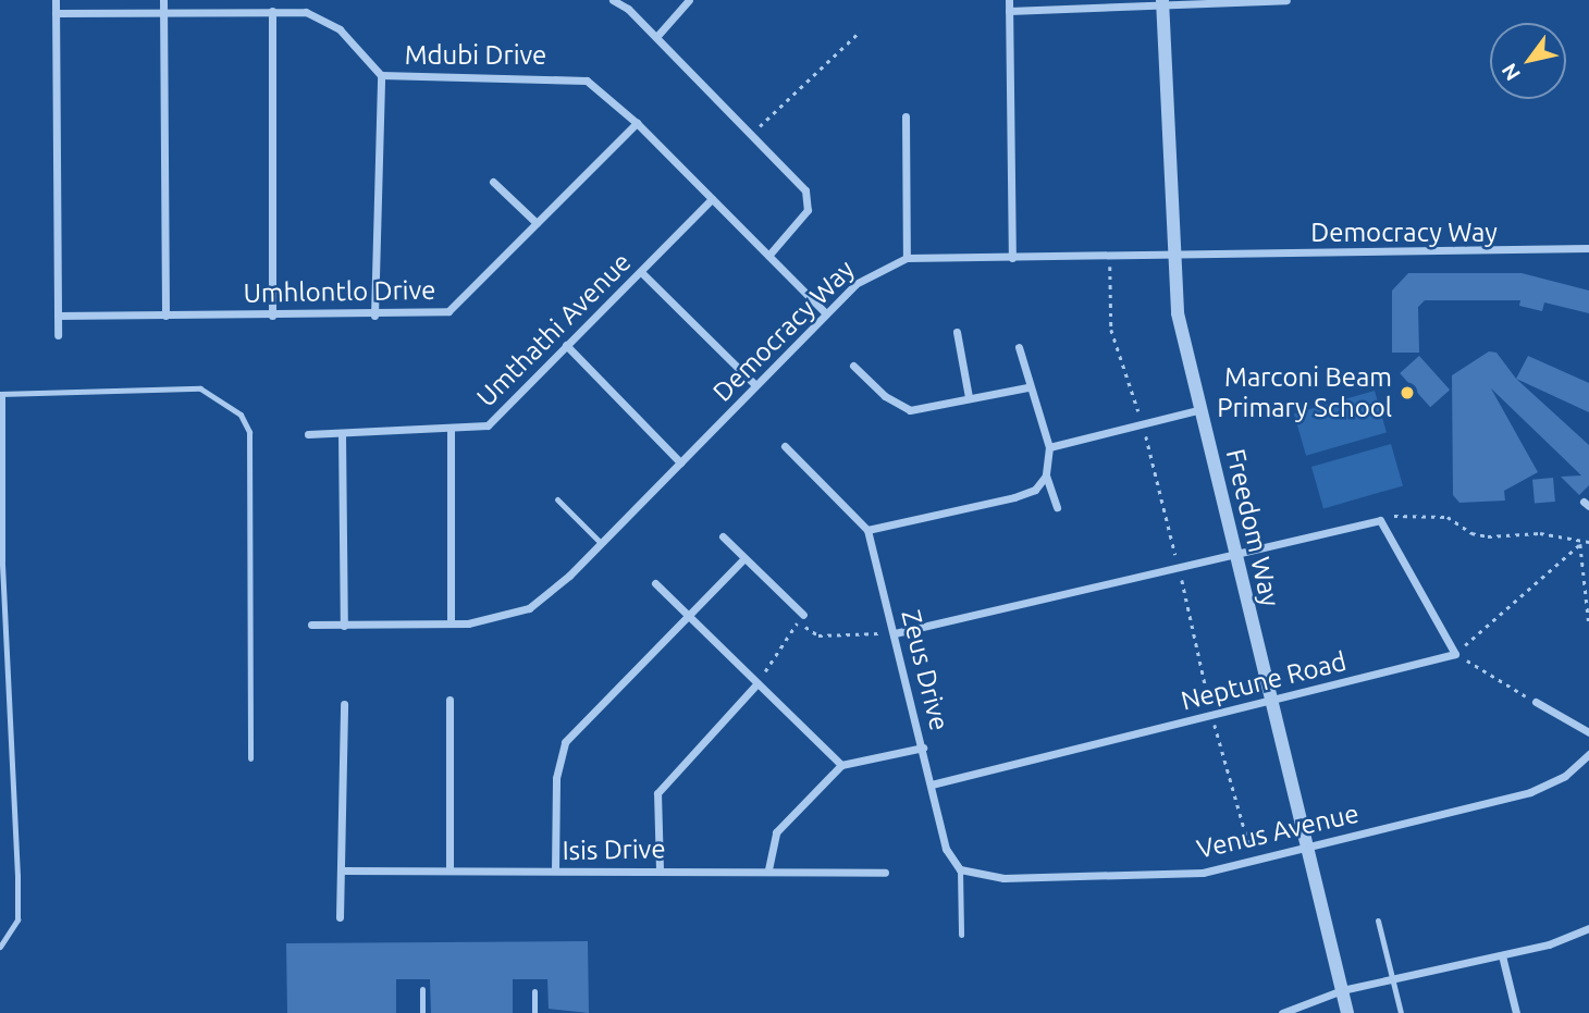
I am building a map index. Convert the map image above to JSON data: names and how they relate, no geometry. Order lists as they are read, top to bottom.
{
  "streets": {
    "street": [
      "Mdubi Drive",
      "Democracy Way",
      "Umhlontlo Drive",
      "Umthathi Avenue",
      "Freedom Way",
      "Zeus Drive",
      "Neptune Road",
      "Venus Avenue",
      "Isis Drive"
    ]
  },
  "crossings": [
    ["Mdubi Drive", "Democracy Way"],
    ["Mdubi Drive", "Umhlontlo Drive"],
    ["Mdubi Drive", "Umthathi Avenue"],
    ["Democracy Way", "Freedom Way"],
    ["Freedom Way", "Neptune Road"],
    ["Freedom Way", "Venus Avenue"],
    ["Zeus Drive", "Neptune Road"],
    ["Zeus Drive", "Venus Avenue"]
  ],
  "places": ["Marconi Beam Primary School"],
  "north": "bottom left"
}
